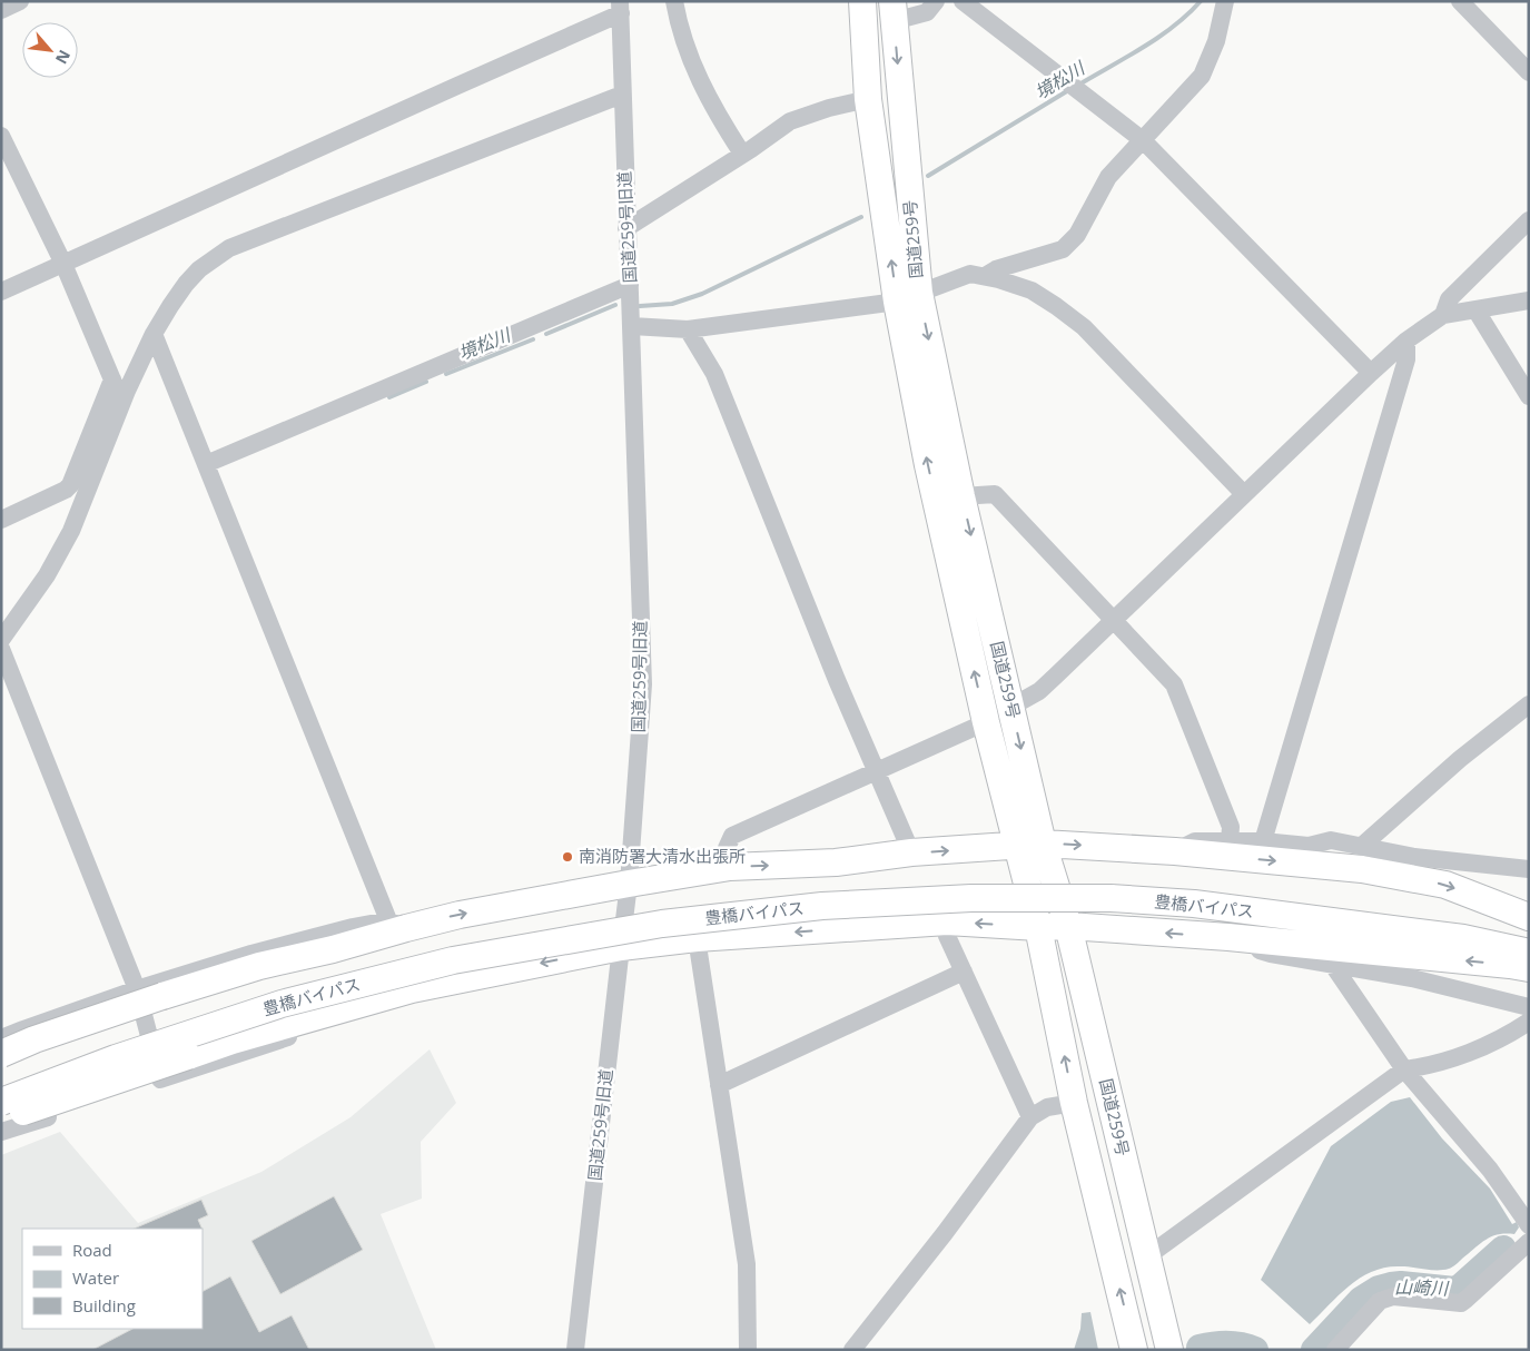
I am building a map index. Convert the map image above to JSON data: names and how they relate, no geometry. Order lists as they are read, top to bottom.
{
  "streets": {
    "highway": ["国道259号", "豊橋バイパス"],
    "street": ["国道259号旧道"]
  },
  "water": ["境松川", "山崎川"],
  "places": ["南消防署大清水出張所"],
  "legend": ["Road", "Water", "Building"],
  "north": "bottom right"
}
